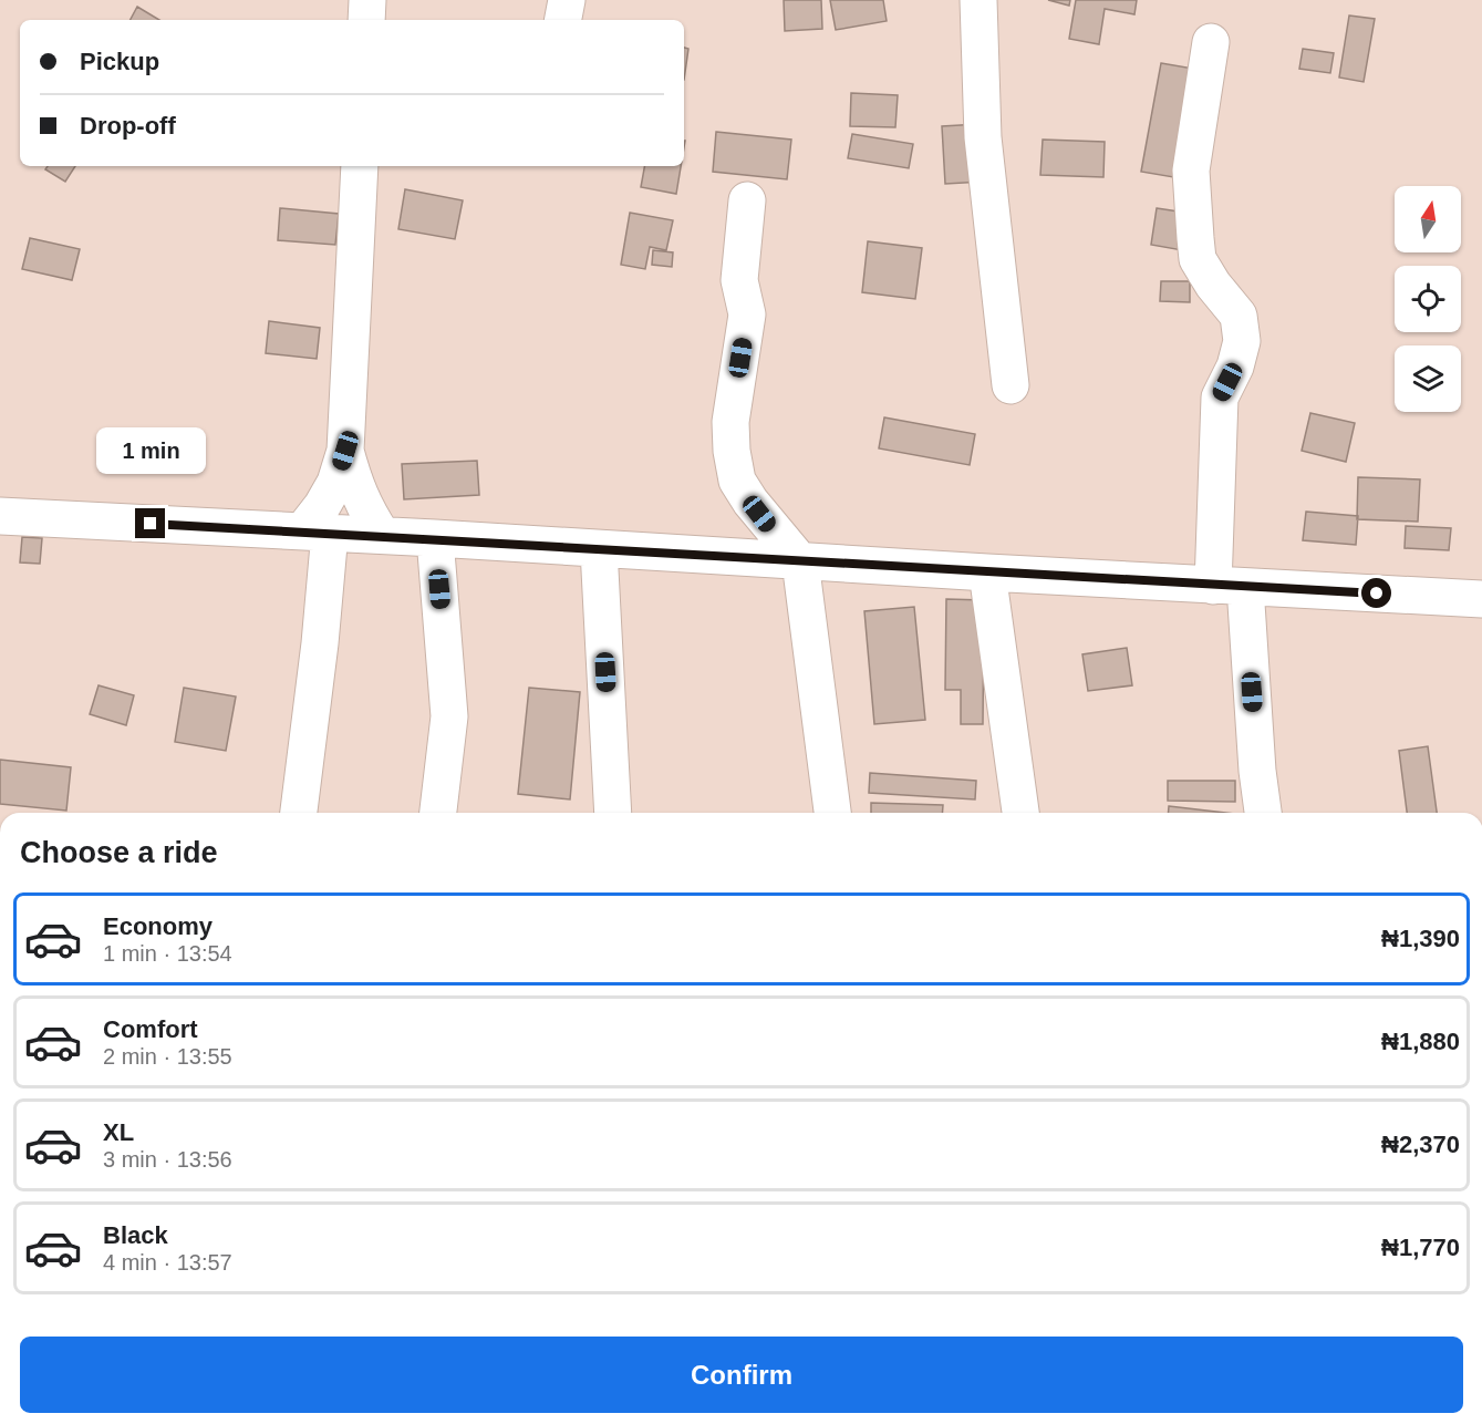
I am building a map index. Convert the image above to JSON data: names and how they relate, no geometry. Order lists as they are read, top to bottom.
{
  "north": "top",
  "page": {
    "banner": ["Pickup", "Drop-off"],
    "bubble": "1 min",
    "heading": "Choose a ride",
    "list": [
      {
        "name": "Economy",
        "note": "1 min · 13:54",
        "value": "₦1,390"
      },
      {
        "name": "Comfort",
        "note": "2 min · 13:55",
        "value": "₦1,880"
      },
      {
        "name": "XL",
        "note": "3 min · 13:56",
        "value": "₦2,370"
      },
      {
        "name": "Black",
        "note": "4 min · 13:57",
        "value": "₦1,770"
      }
    ],
    "buttons": "Confirm"
  }
}
